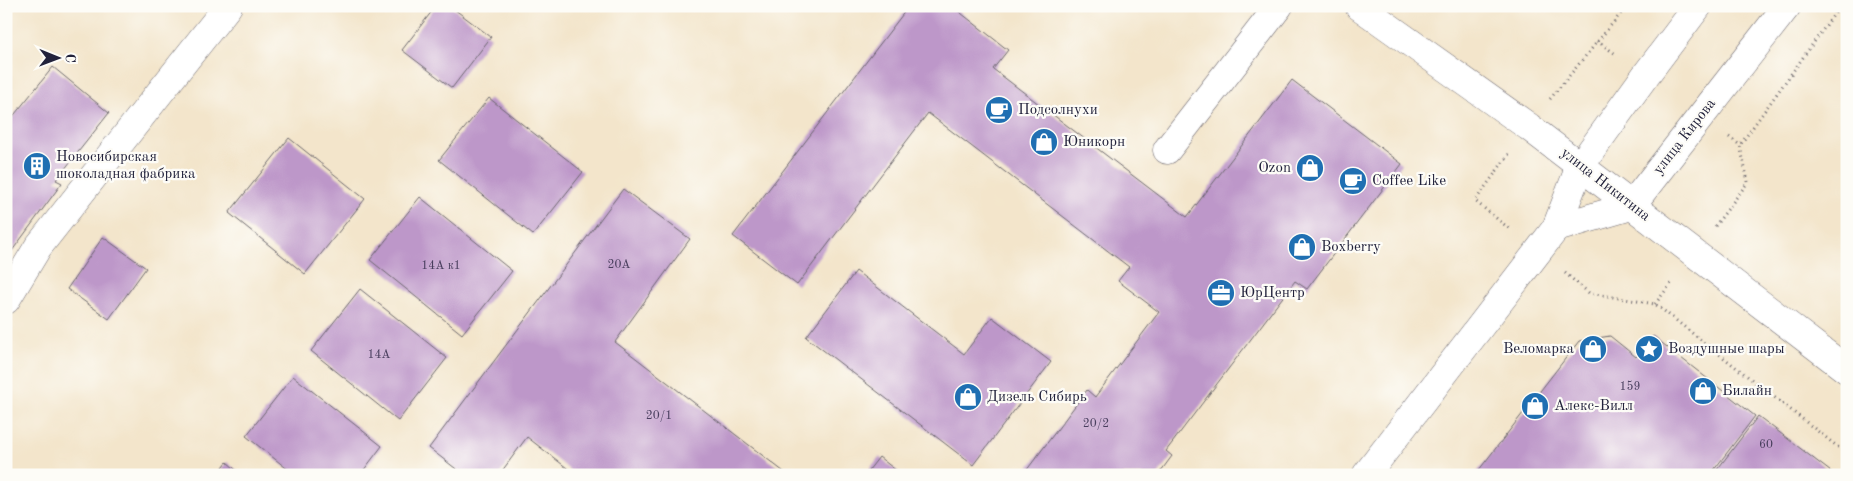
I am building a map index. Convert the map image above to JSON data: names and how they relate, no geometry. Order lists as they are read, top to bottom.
{
  "streets": {
    "main road": ["улица Кирова", "улица Никитина"]
  },
  "crossings": [
    ["улица Кирова", "улица Никитина"]
  ],
  "places": {
    "cafe": ["Подсолнухи", "Coffee Like"],
    "shop": [
      "Юникорн",
      "Ozon",
      "Boxberry",
      "Веломарка",
      "Билайн",
      "Дизель Сибирь",
      "Алекс-Вилл"
    ],
    "building": ["Новосибирская шоколадная фабрика"],
    "office": ["ЮрЦентр"],
    "place": ["Воздушные шары"]
  },
  "house_numbers": [
    "20А",
    "14А к1",
    "14А",
    "159",
    "20/1",
    "20/2",
    "60"
  ],
  "north": "right"
}
